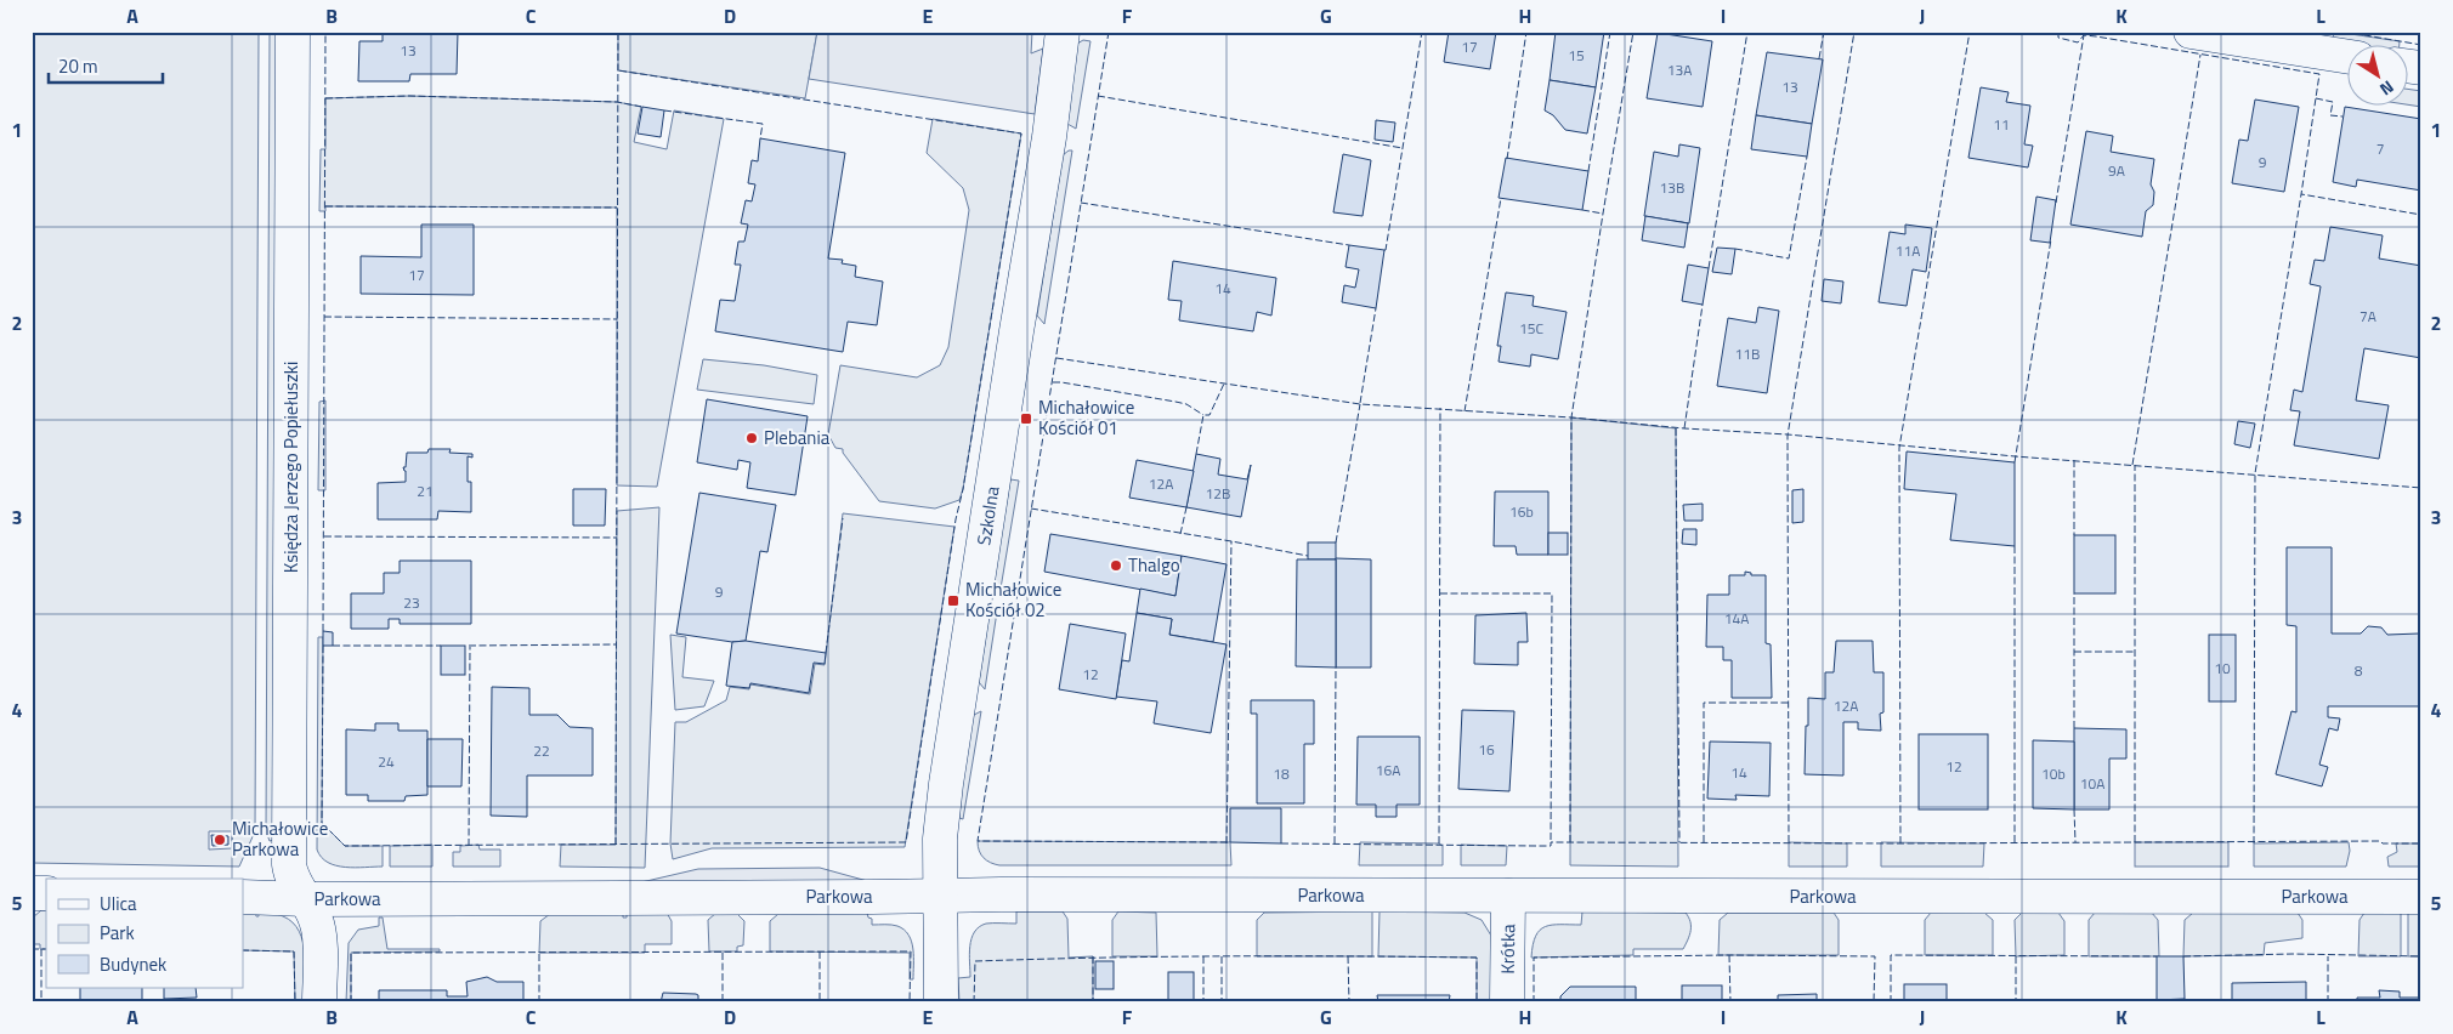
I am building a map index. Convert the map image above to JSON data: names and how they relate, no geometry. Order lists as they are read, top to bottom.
{
  "streets": {
    "street": [
      "Księdza Jerzego Popiełuszki",
      "Szkolna",
      "Parkowa",
      "Krótka"
    ]
  },
  "crossings": [
    ["Księdza Jerzego Popiełuszki", "Parkowa"],
    ["Szkolna", "Parkowa"],
    ["Parkowa", "Krótka"]
  ],
  "places": {
    "transit": ["Michałowice Kościół 01", "Michałowice Kościół 02"],
    "other": ["Plebania", "Thalgo", "Michałowice Parkowa"]
  },
  "house_numbers": [
    "17",
    "13",
    "15",
    "13A",
    "13",
    "11",
    "7",
    "9",
    "9A",
    "13B",
    "11A",
    "17",
    "14",
    "7A",
    "15C",
    "11B",
    "12A",
    "21",
    "12B",
    "16b",
    "9",
    "23",
    "14A",
    "10",
    "8",
    "12",
    "12A",
    "16",
    "22",
    "24",
    "12",
    "16A",
    "14",
    "18",
    "10b",
    "10A"
  ],
  "legend": ["Ulica", "Park", "Budynek"],
  "scale_bar": "20 m",
  "north": "bottom right",
  "grid": {
    "columns": [
      "A",
      "B",
      "C",
      "D",
      "E",
      "F",
      "G",
      "H",
      "I",
      "J",
      "K",
      "L"
    ],
    "rows": [
      "1",
      "2",
      "3",
      "4",
      "5"
    ]
  }
}
